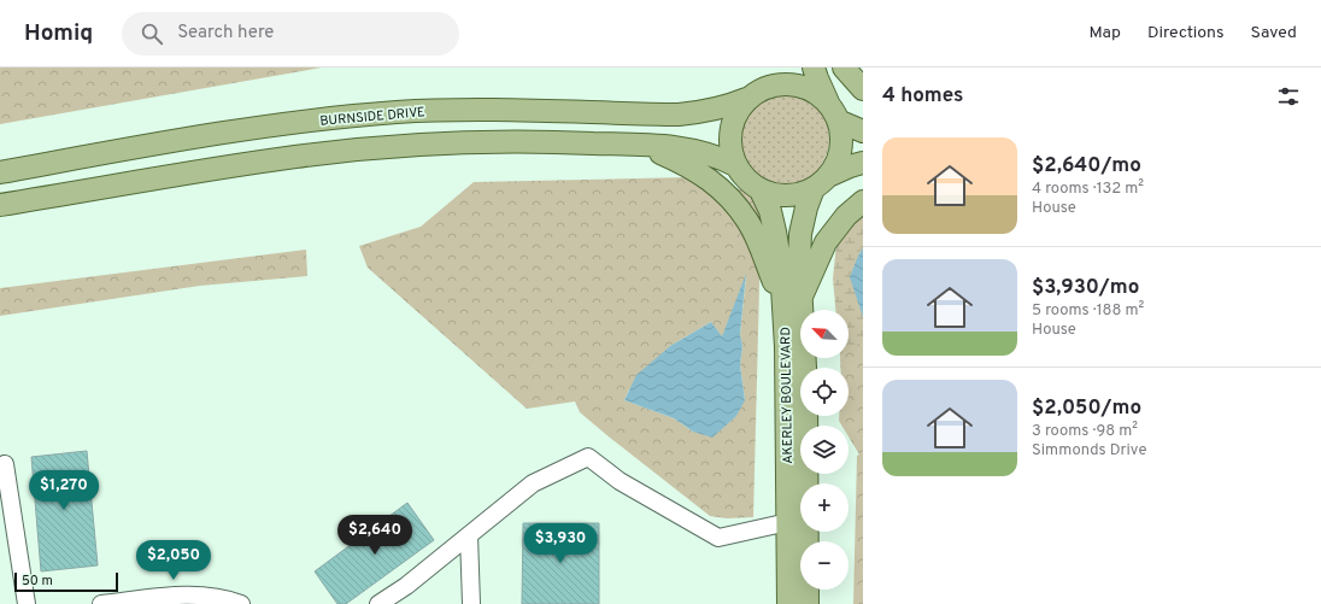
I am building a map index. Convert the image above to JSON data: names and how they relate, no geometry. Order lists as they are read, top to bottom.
{
  "streets": {
    "main road": ["BURNSIDE DRIVE", "AKERLEY BOULEVARD"]
  },
  "crossings": [
    ["BURNSIDE DRIVE", "AKERLEY BOULEVARD"]
  ],
  "scale_bar": "50 m",
  "north": "top left",
  "page": {
    "header": "Homiq",
    "search": "Search here",
    "nav": ["Map", "Directions", "Saved"],
    "heading": "4 homes",
    "list": [
      {
        "name": "$2,640/mo",
        "note": "4 rooms · 132 m² · House"
      },
      {
        "name": "$3,930/mo",
        "note": "5 rooms · 188 m² · House"
      },
      {
        "name": "$2,050/mo",
        "note": "3 rooms · 98 m² · Simmonds Drive"
      }
    ],
    "map_buttons": ["+", "−"],
    "price": [
      "$1,270",
      "$2,640",
      "$3,930",
      "$2,050"
    ],
    "scale": "50 m"
  }
}
